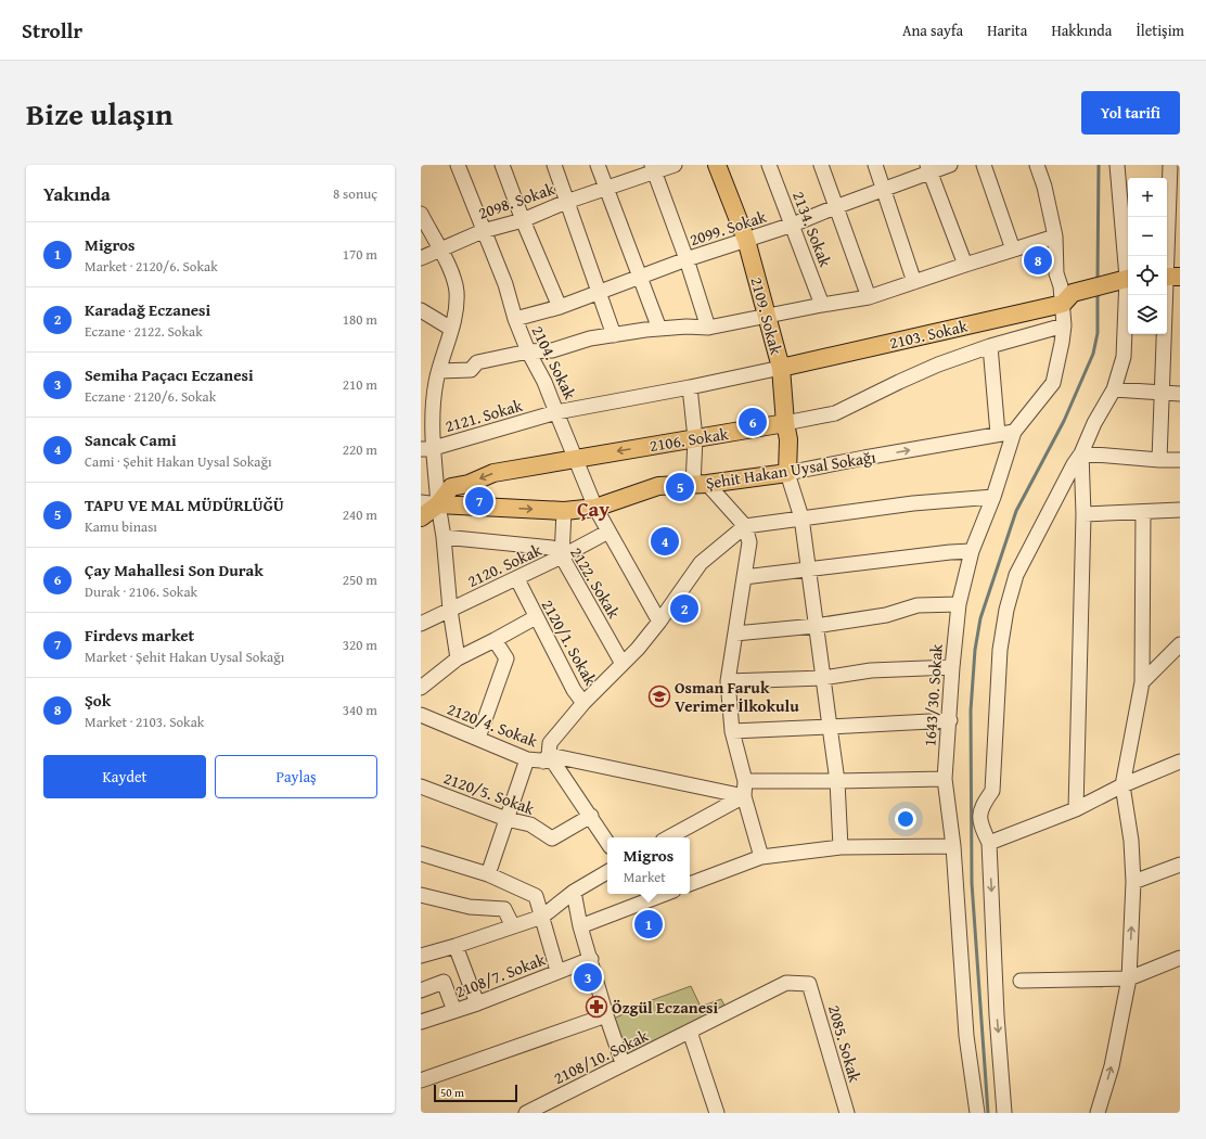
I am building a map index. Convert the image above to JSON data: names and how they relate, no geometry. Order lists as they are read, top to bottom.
{
  "streets": {
    "main road": [
      "2109. Sokak",
      "2103. Sokak",
      "2106. Sokak",
      "Şehit Hakan Uysal Sokağı"
    ],
    "street": [
      "2098. Sokak",
      "2099. Sokak",
      "2134. Sokak",
      "2104. Sokak",
      "2121. Sokak",
      "2120. Sokak",
      "2122. Sokak",
      "2120/1. Sokak",
      "1643/30. Sokak",
      "2120/4. Sokak",
      "2120/5. Sokak",
      "2108/7. Sokak",
      "2085. Sokak",
      "2108/10. Sokak"
    ]
  },
  "crossings": [
    ["2098. Sokak", "2104. Sokak"],
    ["2099. Sokak", "2134. Sokak"],
    ["2099. Sokak", "2109. Sokak"],
    ["2099. Sokak", "2104. Sokak"],
    ["2109. Sokak", "2103. Sokak"],
    ["2109. Sokak", "2104. Sokak"],
    ["2109. Sokak", "2106. Sokak"],
    ["2109. Sokak", "Şehit Hakan Uysal Sokağı"],
    ["2103. Sokak", "2104. Sokak"],
    ["2103. Sokak", "1643/30. Sokak"],
    ["2104. Sokak", "2121. Sokak"],
    ["2106. Sokak", "Şehit Hakan Uysal Sokağı"],
    ["2106. Sokak", "1643/30. Sokak"],
    ["Şehit Hakan Uysal Sokağı", "2120. Sokak"],
    ["Şehit Hakan Uysal Sokağı", "1643/30. Sokak"],
    ["2120. Sokak", "2122. Sokak"],
    ["2120. Sokak", "2120/1. Sokak"],
    ["2120/1. Sokak", "2120/4. Sokak"],
    ["2120/4. Sokak", "2120/5. Sokak"],
    ["2085. Sokak", "2108/10. Sokak"]
  ],
  "districts": ["Çay"],
  "places": {
    "school or university": ["Osman Faruk Verimer İlkokulu"],
    "pharmacy": ["Özgül Eczanesi"]
  },
  "scale_bar": "50 m",
  "page": {
    "header": "Strollr",
    "nav": [
      "Ana sayfa",
      "Harita",
      "Hakkında",
      "İletişim"
    ],
    "title": "Bize ulaşın",
    "buttons": [
      "Yol tarifi",
      ["Kaydet", "Paylaş"]
    ],
    "heading": ["Yakında", "8 sonuç"],
    "map_buttons": ["+", "−"],
    "list": [
      {
        "mark": "1",
        "name": "Migros",
        "note": "Market · 2120/6. Sokak",
        "value": "170 m"
      },
      {
        "mark": "2",
        "name": "Karadağ Eczanesi",
        "note": "Eczane · 2122. Sokak",
        "value": "180 m"
      },
      {
        "mark": "3",
        "name": "Semiha Paçacı Eczanesi",
        "note": "Eczane · 2120/6. Sokak",
        "value": "210 m"
      },
      {
        "mark": "4",
        "name": "Sancak Cami",
        "note": "Cami · Şehit Hakan Uysal Sokağı",
        "value": "220 m"
      },
      {
        "mark": "5",
        "name": "TAPU VE MAL MÜDÜRLÜĞÜ",
        "note": "Kamu binası",
        "value": "240 m"
      },
      {
        "mark": "6",
        "name": "Çay Mahallesi Son Durak",
        "note": "Durak · 2106. Sokak",
        "value": "250 m"
      },
      {
        "mark": "7",
        "name": "Firdevs market",
        "note": "Market · Şehit Hakan Uysal Sokağı",
        "value": "320 m"
      },
      {
        "mark": "8",
        "name": "Şok",
        "note": "Market · 2103. Sokak",
        "value": "340 m"
      }
    ],
    "pins": [
      "8",
      "6",
      "5",
      "7",
      "4",
      "2",
      "1",
      "3"
    ],
    "popup": ["Migros", "Market"],
    "scale": "50 m"
  }
}
